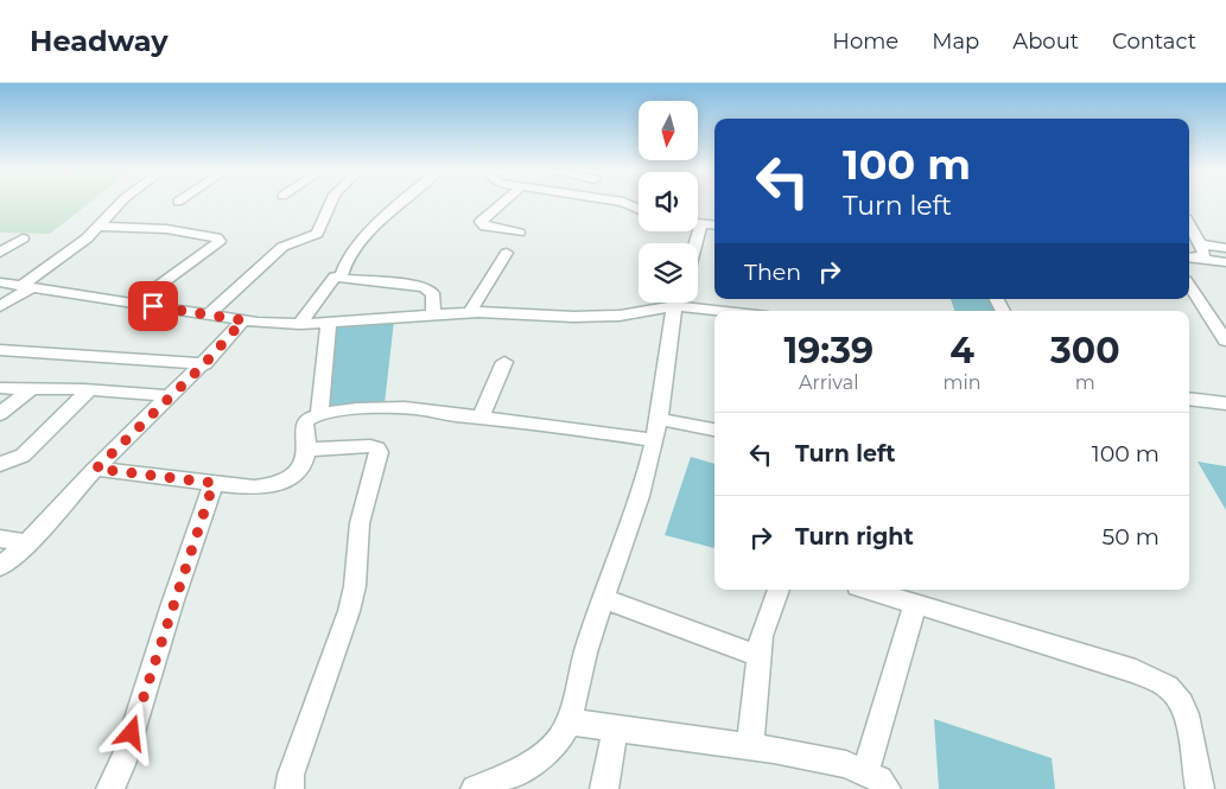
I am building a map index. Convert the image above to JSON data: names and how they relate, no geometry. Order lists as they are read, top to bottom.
{
  "north": "bottom",
  "page": {
    "header": "Headway",
    "nav": [
      "Home",
      "Map",
      "About",
      "Contact"
    ],
    "turn": ["100 m", "Turn left"],
    "then": "Then",
    "eta": [
      "19:39",
      "Arrival",
      "4",
      "min",
      "300",
      "m"
    ],
    "list": [
      {
        "name": "Turn left",
        "value": "100 m"
      },
      {
        "name": "Turn right",
        "value": "50 m"
      }
    ]
  }
}
